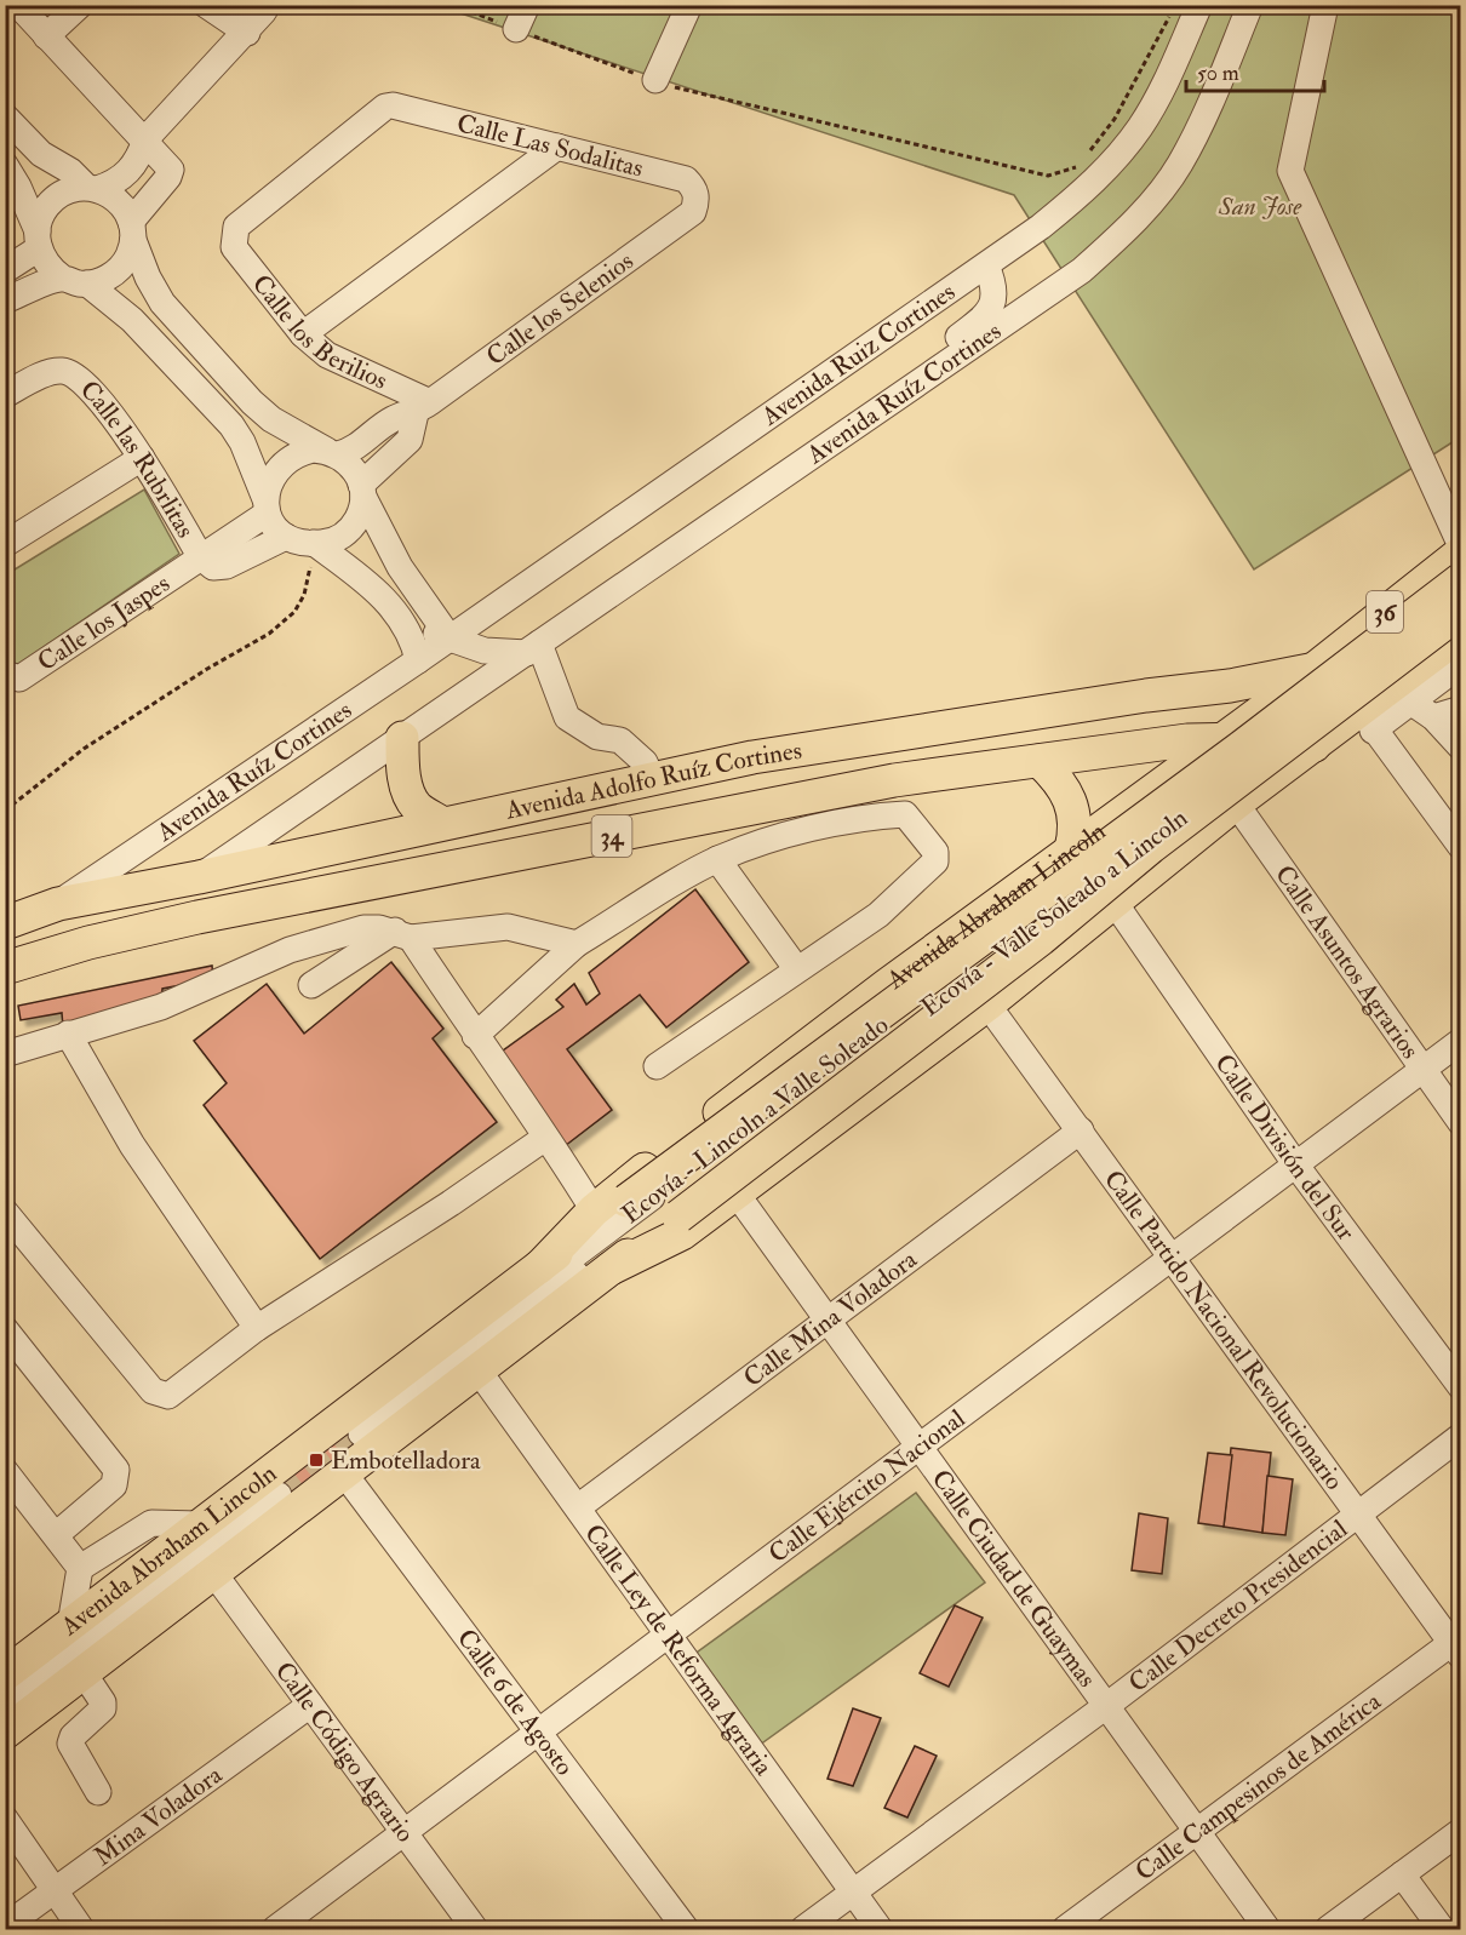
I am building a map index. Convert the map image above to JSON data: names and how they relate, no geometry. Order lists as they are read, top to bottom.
{
  "streets": {
    "main road": [
      "36",
      "Avenida Adolfo Ruíz Cortines",
      "34",
      "Avenida Abraham Lincoln"
    ],
    "street": [
      "Calle Las Sodalitas",
      "Calle los Selenios",
      "Calle los Berilios",
      "Avenida Ruiz Cortines",
      "Avenida Ruíz Cortines",
      "Calle las Rubrlitas",
      "Calle los Jaspes",
      "Ecovía - Valle Soleado a Lincoln",
      "Calle Asuntos Agrarios",
      "Calle División del Sur",
      "Calle Mina Voladora",
      "Calle Partido Nacional Revolucionario",
      "Calle Ejército Nacional",
      "Calle Ciudad de Guaymas",
      "Calle Decreto Presidencial",
      "Calle Ley de Reforma Agraria",
      "Calle 6 de Agosto",
      "Calle Código Agrario",
      "Calle Campesinos de América",
      "Mina Voladora"
    ]
  },
  "crossings": [
    ["Calle Las Sodalitas", "Calle los Selenios"],
    ["Calle Las Sodalitas", "Calle los Berilios"],
    ["Calle los Selenios", "Calle los Berilios"],
    ["Calle los Selenios", "Calle los Jaspes"],
    ["Avenida Ruiz Cortines", "Avenida Ruíz Cortines"],
    ["Avenida Ruíz Cortines", "Avenida Adolfo Ruíz Cortines"],
    ["Calle las Rubrlitas", "Calle los Jaspes"],
    ["36", "Avenida Abraham Lincoln"],
    ["36", "Calle Ley de Reforma Agraria"],
    ["36", "Calle 6 de Agosto"],
    ["36", "Calle Código Agrario"],
    ["Avenida Adolfo Ruíz Cortines", "Avenida Abraham Lincoln"],
    ["Avenida Abraham Lincoln", "Ecovía - Valle Soleado a Lincoln"],
    ["Avenida Abraham Lincoln", "Calle Asuntos Agrarios"],
    ["Avenida Abraham Lincoln", "Calle División del Sur"],
    ["Avenida Abraham Lincoln", "Calle Partido Nacional Revolucionario"],
    ["Avenida Abraham Lincoln", "Calle Ciudad de Guaymas"],
    ["Calle Asuntos Agrarios", "Calle Ejército Nacional"],
    ["Calle División del Sur", "Calle Ejército Nacional"],
    ["Calle Mina Voladora", "Calle Partido Nacional Revolucionario"],
    ["Calle Mina Voladora", "Calle Ciudad de Guaymas"],
    ["Calle Mina Voladora", "Calle Ley de Reforma Agraria"],
    ["Calle Partido Nacional Revolucionario", "Calle Ejército Nacional"],
    ["Calle Partido Nacional Revolucionario", "Calle Decreto Presidencial"],
    ["Calle Partido Nacional Revolucionario", "Calle Campesinos de América"],
    ["Calle Ejército Nacional", "Calle Ciudad de Guaymas"],
    ["Calle Ejército Nacional", "Calle Ley de Reforma Agraria"],
    ["Calle Ejército Nacional", "Calle 6 de Agosto"],
    ["Calle Ejército Nacional", "Calle Código Agrario"],
    ["Calle Ciudad de Guaymas", "Calle Decreto Presidencial"],
    ["Calle Ciudad de Guaymas", "Calle Campesinos de América"],
    ["Calle Decreto Presidencial", "Calle Ley de Reforma Agraria"],
    ["Calle Código Agrario", "Mina Voladora"]
  ],
  "parks": ["San Jose"],
  "places": {
    "transit": ["Embotelladora"]
  },
  "scale_bar": "50 m"
}
